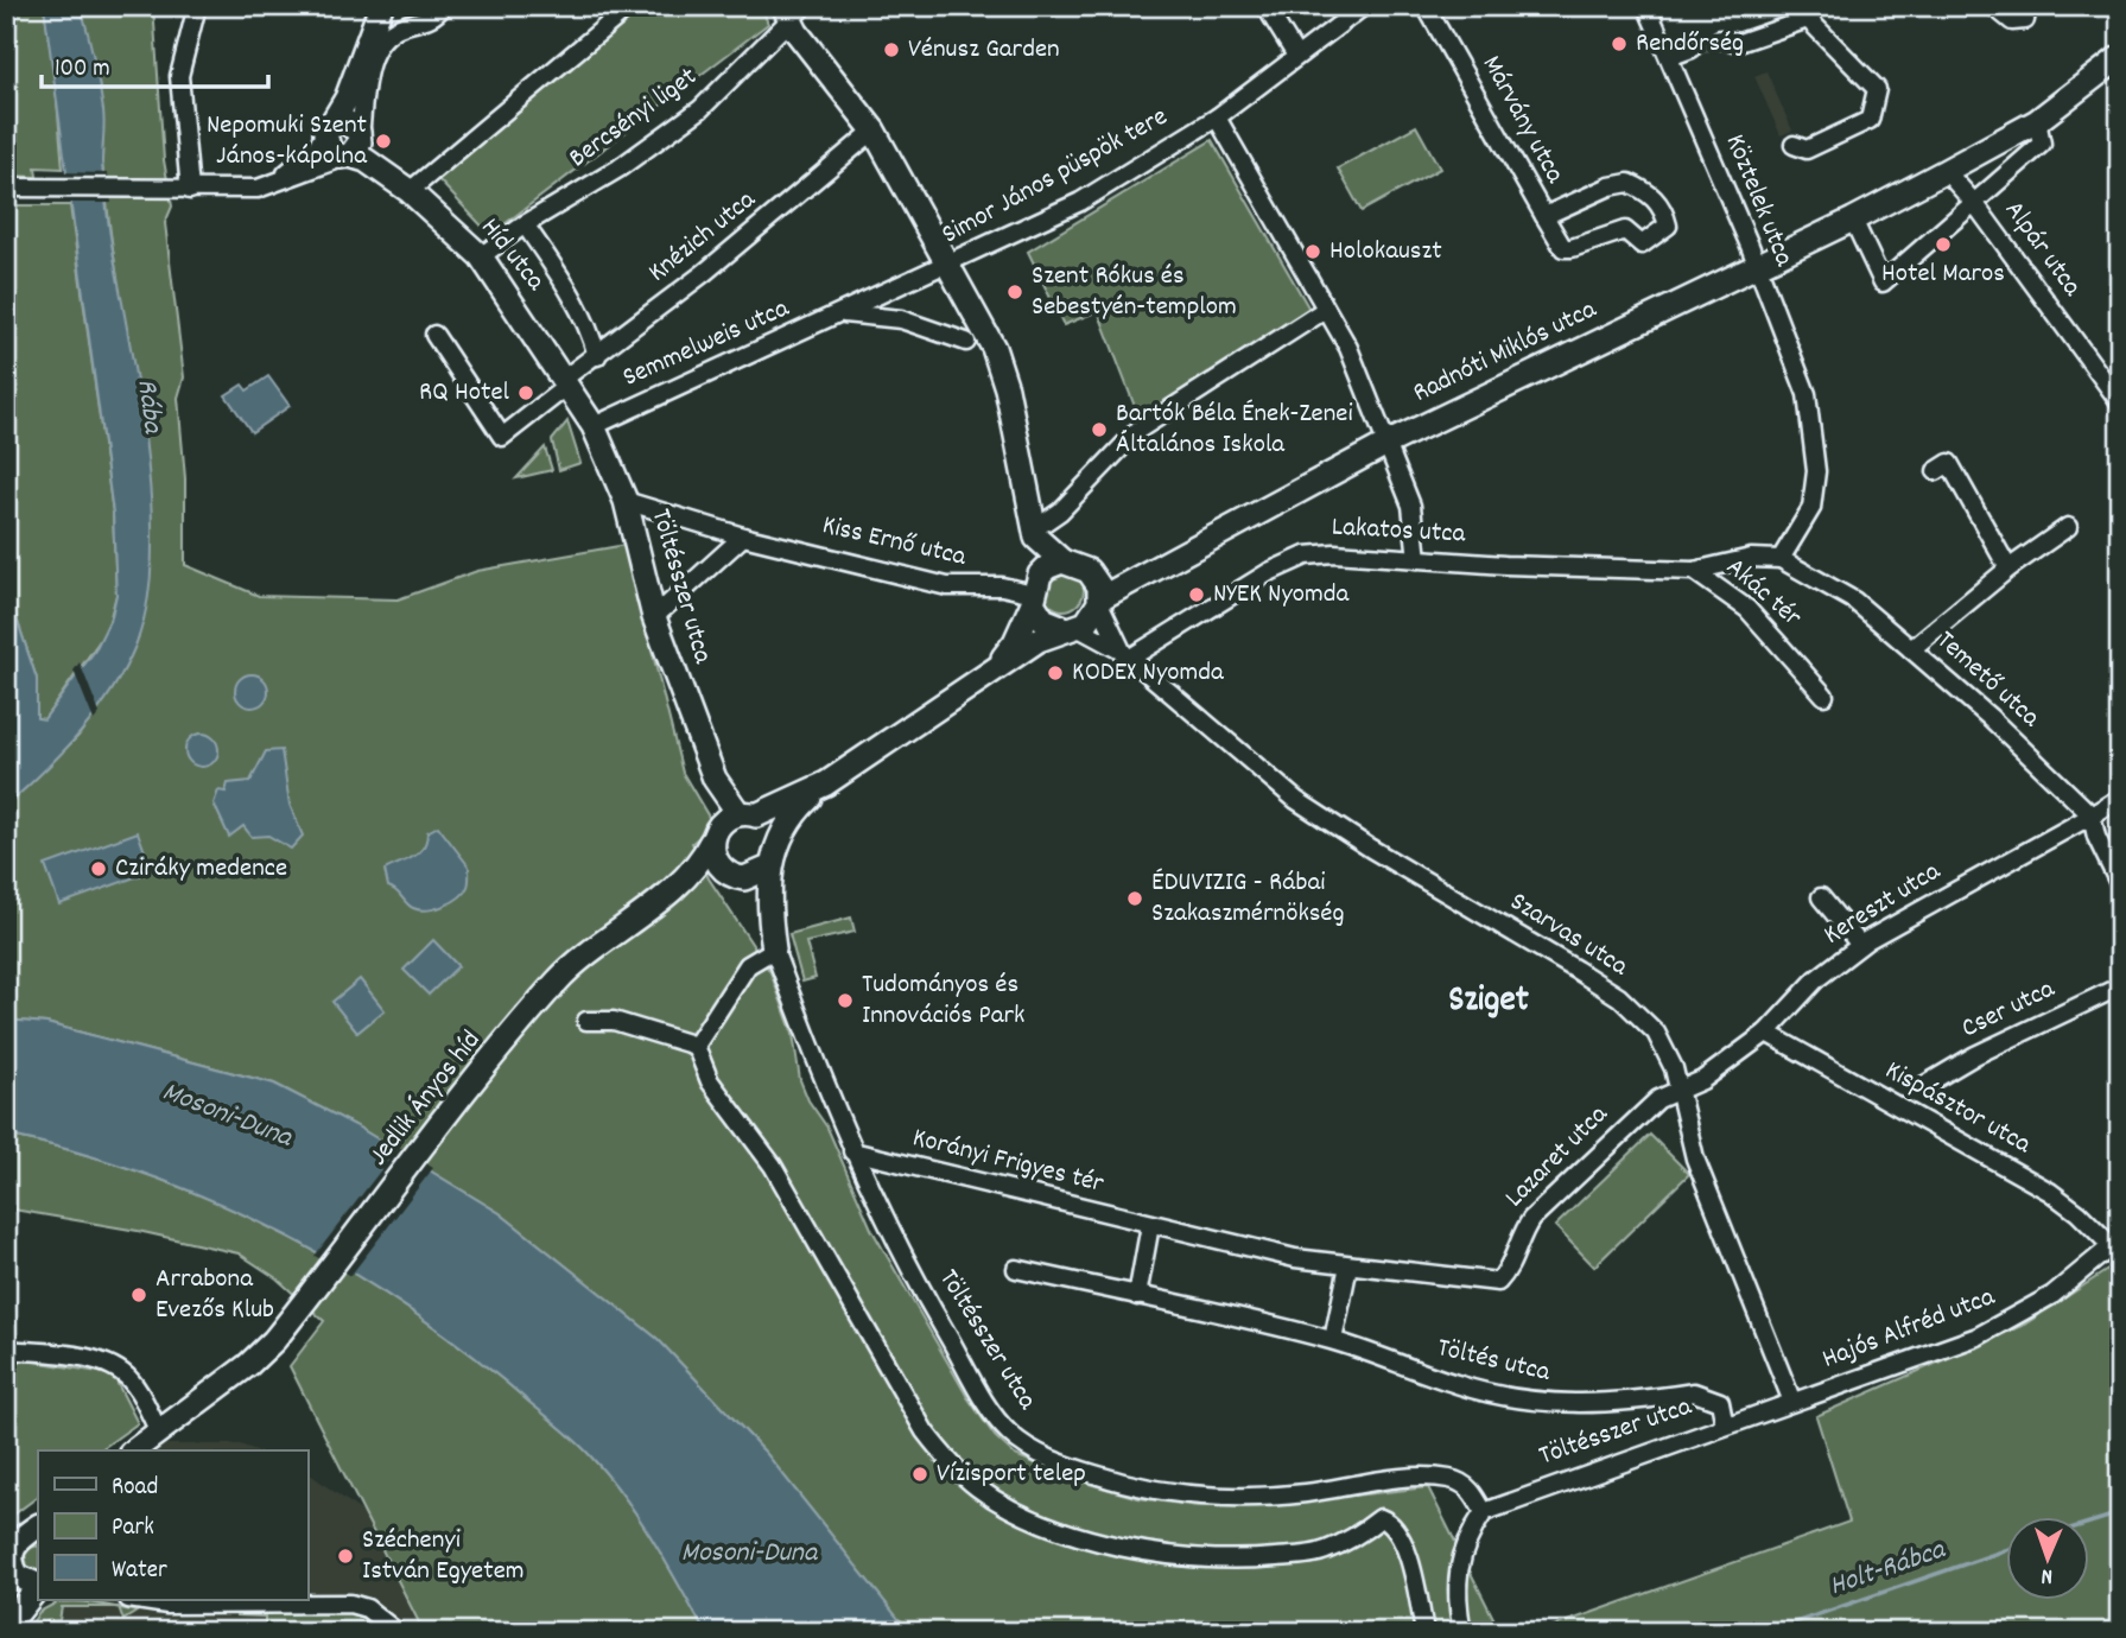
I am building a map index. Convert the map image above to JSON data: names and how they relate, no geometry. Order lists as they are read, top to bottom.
{
  "streets": {
    "street": [
      "Bercsényi liget",
      "Márvány utca",
      "Simor János püspök tere",
      "Köztelek utca",
      "Knézich utca",
      "Alpár utca",
      "Híd utca",
      "Semmelweis utca",
      "Radnóti Miklós utca",
      "Lakatos utca",
      "Kiss Ernő utca",
      "Töltésszer utca",
      "Akác tér",
      "Temető utca",
      "Kereszt utca",
      "Szarvas utca",
      "Cser utca",
      "Jedlik Ányos híd",
      "Kispásztor utca",
      "Lazaret utca",
      "Korányi Frigyes tér",
      "Hajós Alfréd utca",
      "Töltés utca"
    ]
  },
  "crossings": [
    ["Bercsényi liget", "Híd utca"],
    ["Simor János püspök tere", "Semmelweis utca"],
    ["Simor János püspök tere", "Radnóti Miklós utca"],
    ["Simor János püspök tere", "Kiss Ernő utca"],
    ["Simor János püspök tere", "Szarvas utca"],
    ["Köztelek utca", "Radnóti Miklós utca"],
    ["Köztelek utca", "Akác tér"],
    ["Knézich utca", "Híd utca"],
    ["Alpár utca", "Radnóti Miklós utca"],
    ["Híd utca", "Semmelweis utca"],
    ["Híd utca", "Töltésszer utca"],
    ["Semmelweis utca", "Töltésszer utca"],
    ["Radnóti Miklós utca", "Kiss Ernő utca"],
    ["Radnóti Miklós utca", "Szarvas utca"],
    ["Lakatos utca", "Akác tér"],
    ["Lakatos utca", "Szarvas utca"],
    ["Kiss Ernő utca", "Töltésszer utca"],
    ["Kiss Ernő utca", "Szarvas utca"],
    ["Töltésszer utca", "Szarvas utca"],
    ["Töltésszer utca", "Jedlik Ányos híd"],
    ["Töltésszer utca", "Korányi Frigyes tér"],
    ["Töltésszer utca", "Hajós Alfréd utca"],
    ["Töltésszer utca", "Töltés utca"],
    ["Akác tér", "Temető utca"],
    ["Temető utca", "Kereszt utca"],
    ["Kereszt utca", "Szarvas utca"],
    ["Kereszt utca", "Kispásztor utca"],
    ["Kereszt utca", "Lazaret utca"],
    ["Szarvas utca", "Lazaret utca"],
    ["Szarvas utca", "Hajós Alfréd utca"],
    ["Kispásztor utca", "Hajós Alfréd utca"],
    ["Lazaret utca", "Korányi Frigyes tér"]
  ],
  "districts": ["Sziget"],
  "water": ["Rába", "Mosoni-Duna", "Holt-Rábca"],
  "places": [
    "Rendőrség",
    "Vénusz Garden",
    "Nepomuki Szent János-kápolna",
    "Hotel Maros",
    "Holokauszt",
    "Szent Rókus és Sebestyén-templom",
    "RQ Hotel",
    "Bartók Béla Ének-Zenei Általános Iskola",
    "NYEK Nyomda",
    "KODEX Nyomda",
    "Cziráky medence",
    "ÉDUVIZIG - Rábai Szakaszmérnökség",
    "Tudományos és Innovációs Park",
    "Arrabona Evezős Klub",
    "Vízisport telep",
    "Széchenyi István Egyetem"
  ],
  "legend": ["Road", "Park", "Water"],
  "scale_bar": "100 m",
  "north": "bottom"
}
